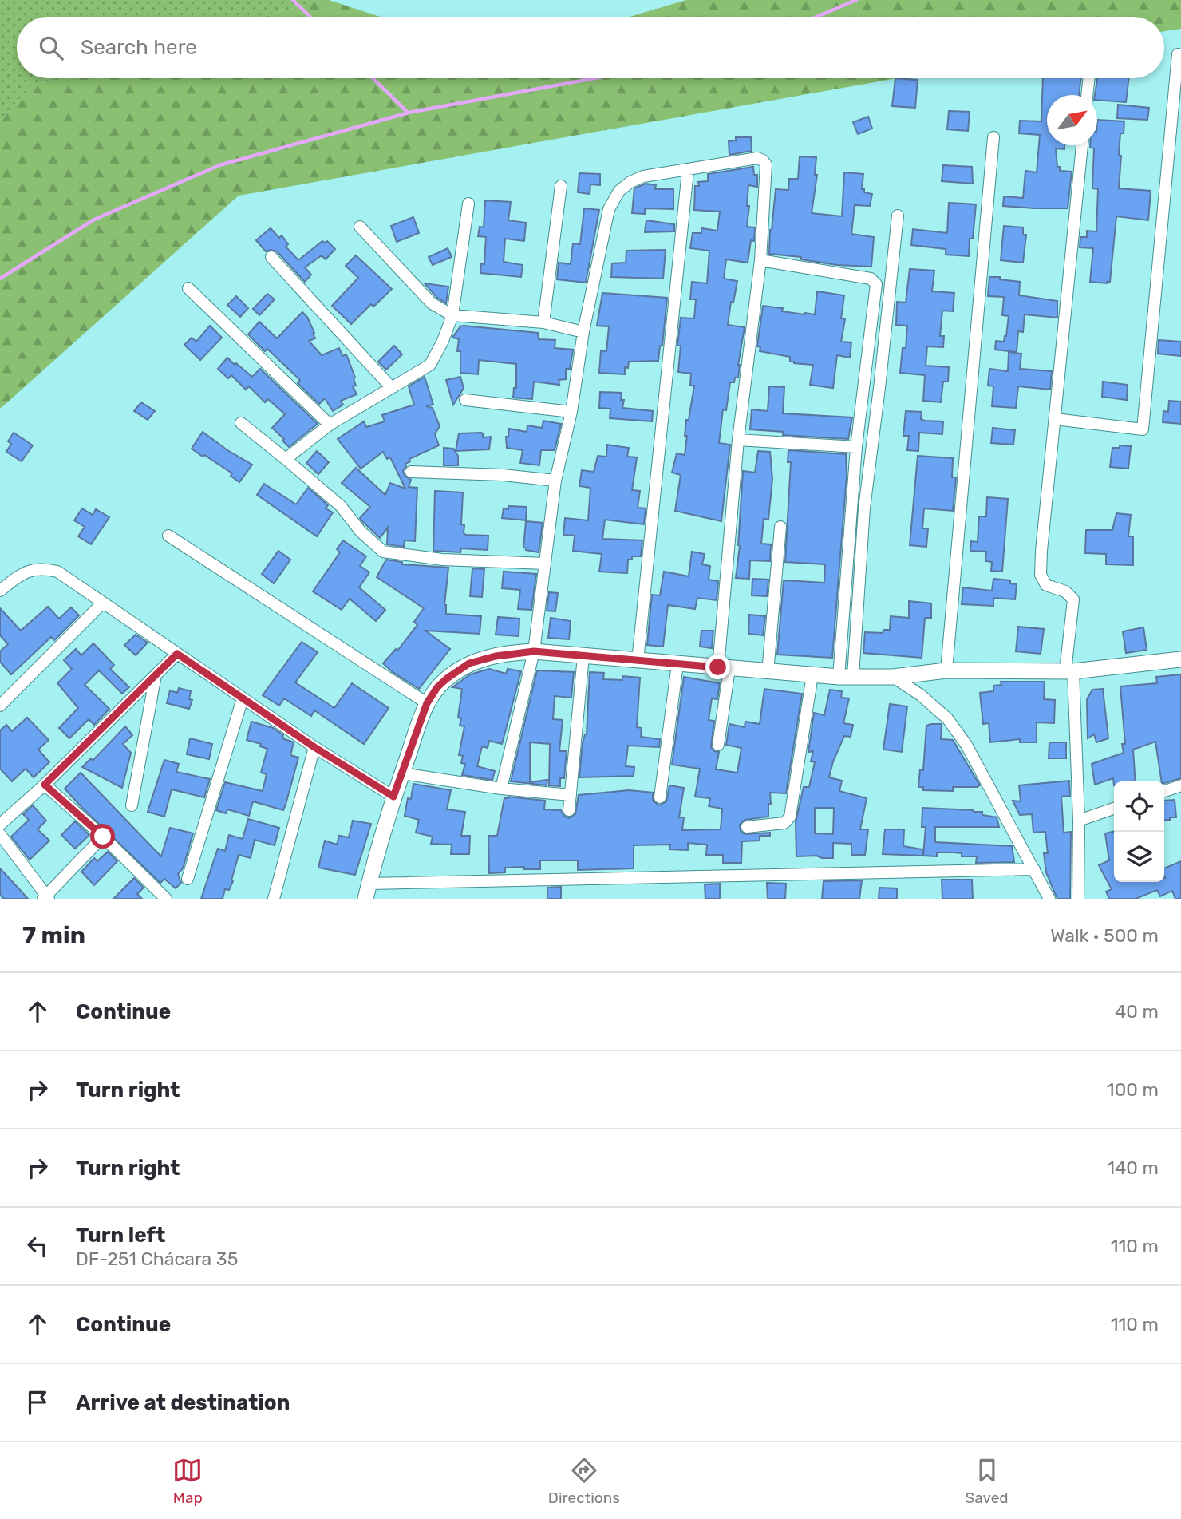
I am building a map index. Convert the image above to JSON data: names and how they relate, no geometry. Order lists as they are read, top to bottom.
{
  "north": "top right",
  "page": {
    "search": "Search here",
    "heading": ["7 min", "Walk · 500 m"],
    "list": [
      ["Continue", "40 m"],
      ["Turn right", "100 m"],
      ["Turn right", "140 m"],
      ["Turn left", "DF-251 Chácara 35", "110 m"],
      ["Continue", "110 m"],
      "Arrive at destination"
    ],
    "nav": ["Map", "Directions", "Saved"]
  }
}
